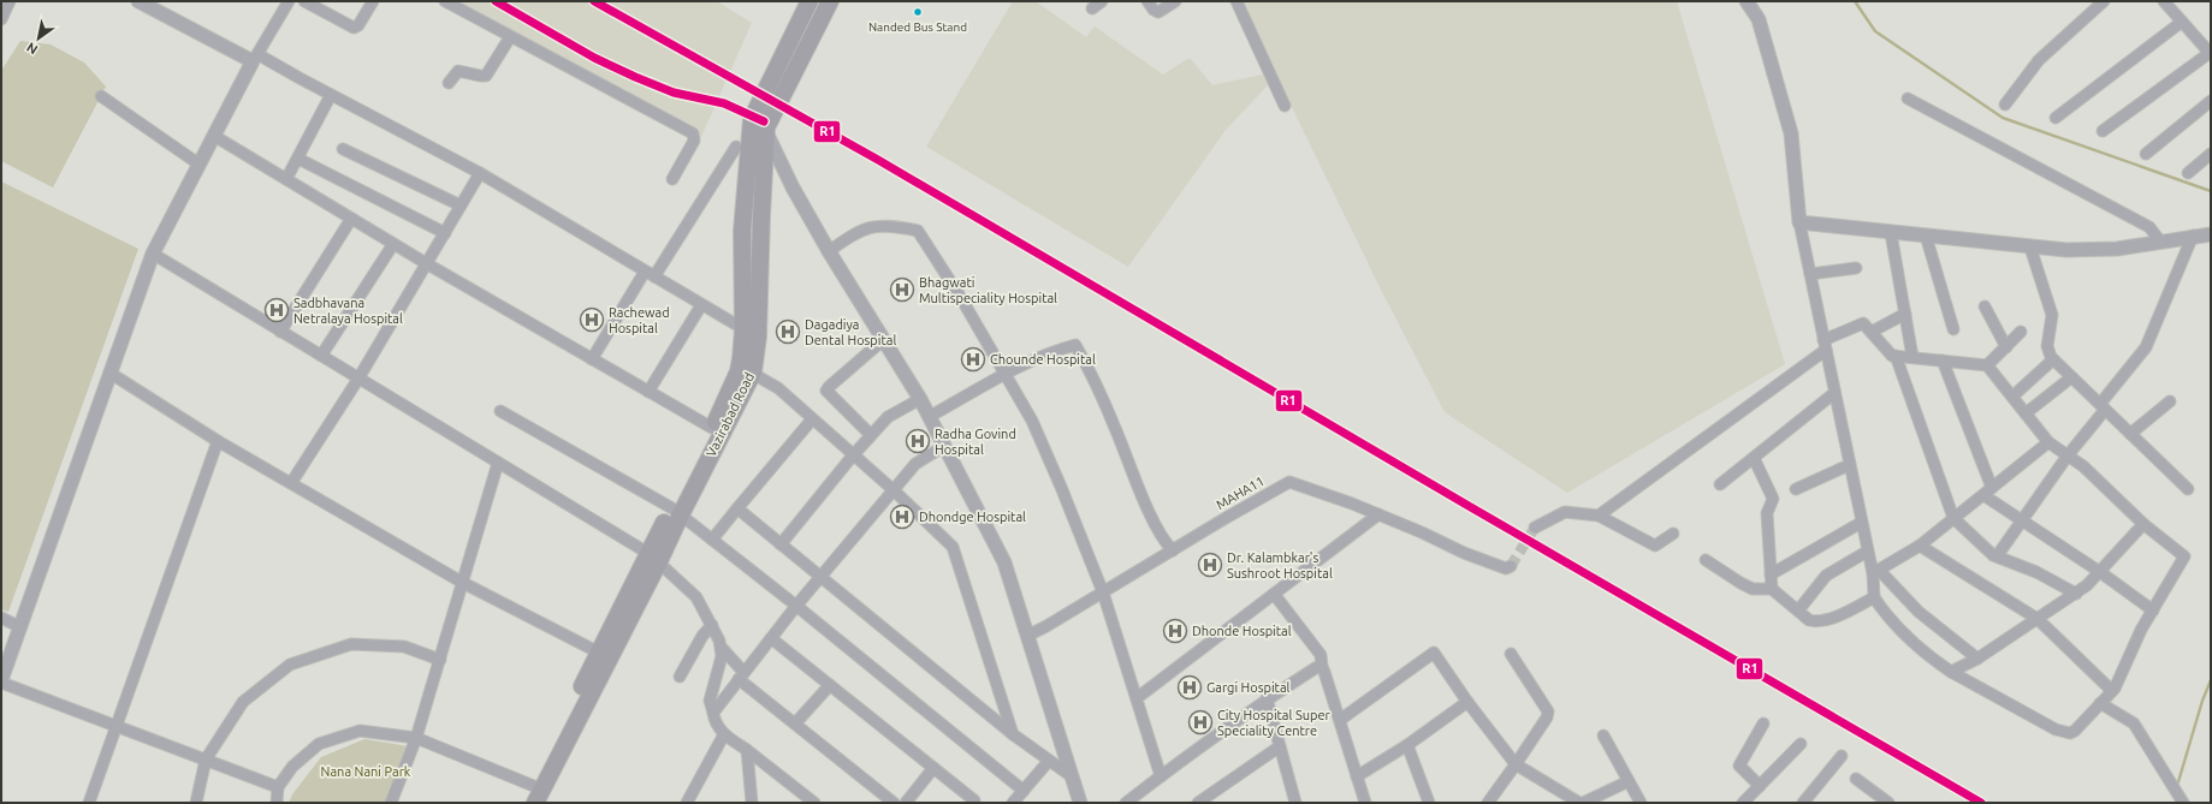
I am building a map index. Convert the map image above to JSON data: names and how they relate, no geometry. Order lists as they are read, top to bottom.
{
  "streets": {
    "main road": ["Vazirabad Road"],
    "street": ["MAHA11"]
  },
  "parks": ["Nana Nani Park"],
  "places": {
    "other": ["Nanded Bus Stand"],
    "hospital": [
      "Bhagwati Multispeciality Hospital",
      "Sadbhavana Netralaya Hospital",
      "Rachewad Hospital",
      "Dagadiya Dental Hospital",
      "Chounde Hospital",
      "Radha Govind Hospital",
      "Dhondge Hospital",
      "Dr. Kalambkar's Sushroot Hospital",
      "Dhonde Hospital",
      "Gargi Hospital",
      "City Hospital Super Speciality Centre"
    ]
  },
  "lines": ["transit line R1"],
  "north": "bottom left"
}
